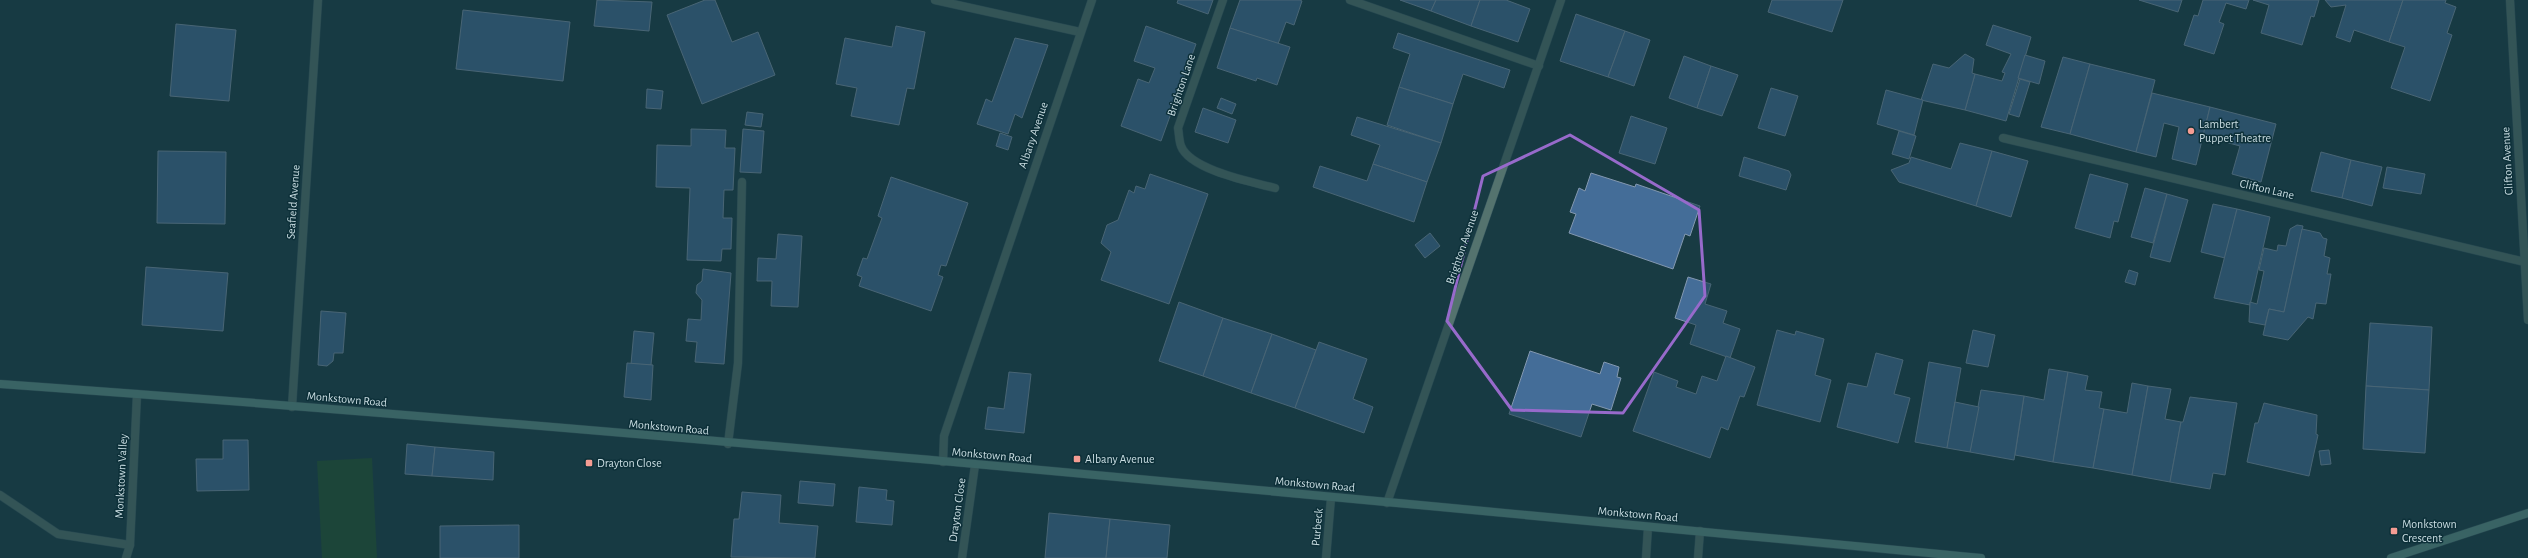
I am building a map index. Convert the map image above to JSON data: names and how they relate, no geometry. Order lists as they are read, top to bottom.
{
  "streets": {
    "main road": ["Monkstown Road"],
    "street": [
      "Brighton Lane",
      "Albany Avenue",
      "Clifton Avenue",
      "Clifton Lane",
      "Seafield Avenue",
      "Brighton Avenue",
      "Monkstown Valley",
      "Drayton Close",
      "Purbeck"
    ]
  },
  "crossings": [
    ["Albany Avenue", "Monkstown Road"],
    ["Clifton Avenue", "Clifton Lane"],
    ["Seafield Avenue", "Monkstown Road"],
    ["Brighton Avenue", "Monkstown Road"],
    ["Monkstown Road", "Monkstown Valley"],
    ["Monkstown Road", "Drayton Close"],
    ["Monkstown Road", "Purbeck"]
  ],
  "places": {
    "other": ["Lambert Puppet Theatre"],
    "transit": ["Albany Avenue", "Drayton Close", "Monkstown Crescent"]
  }
}
